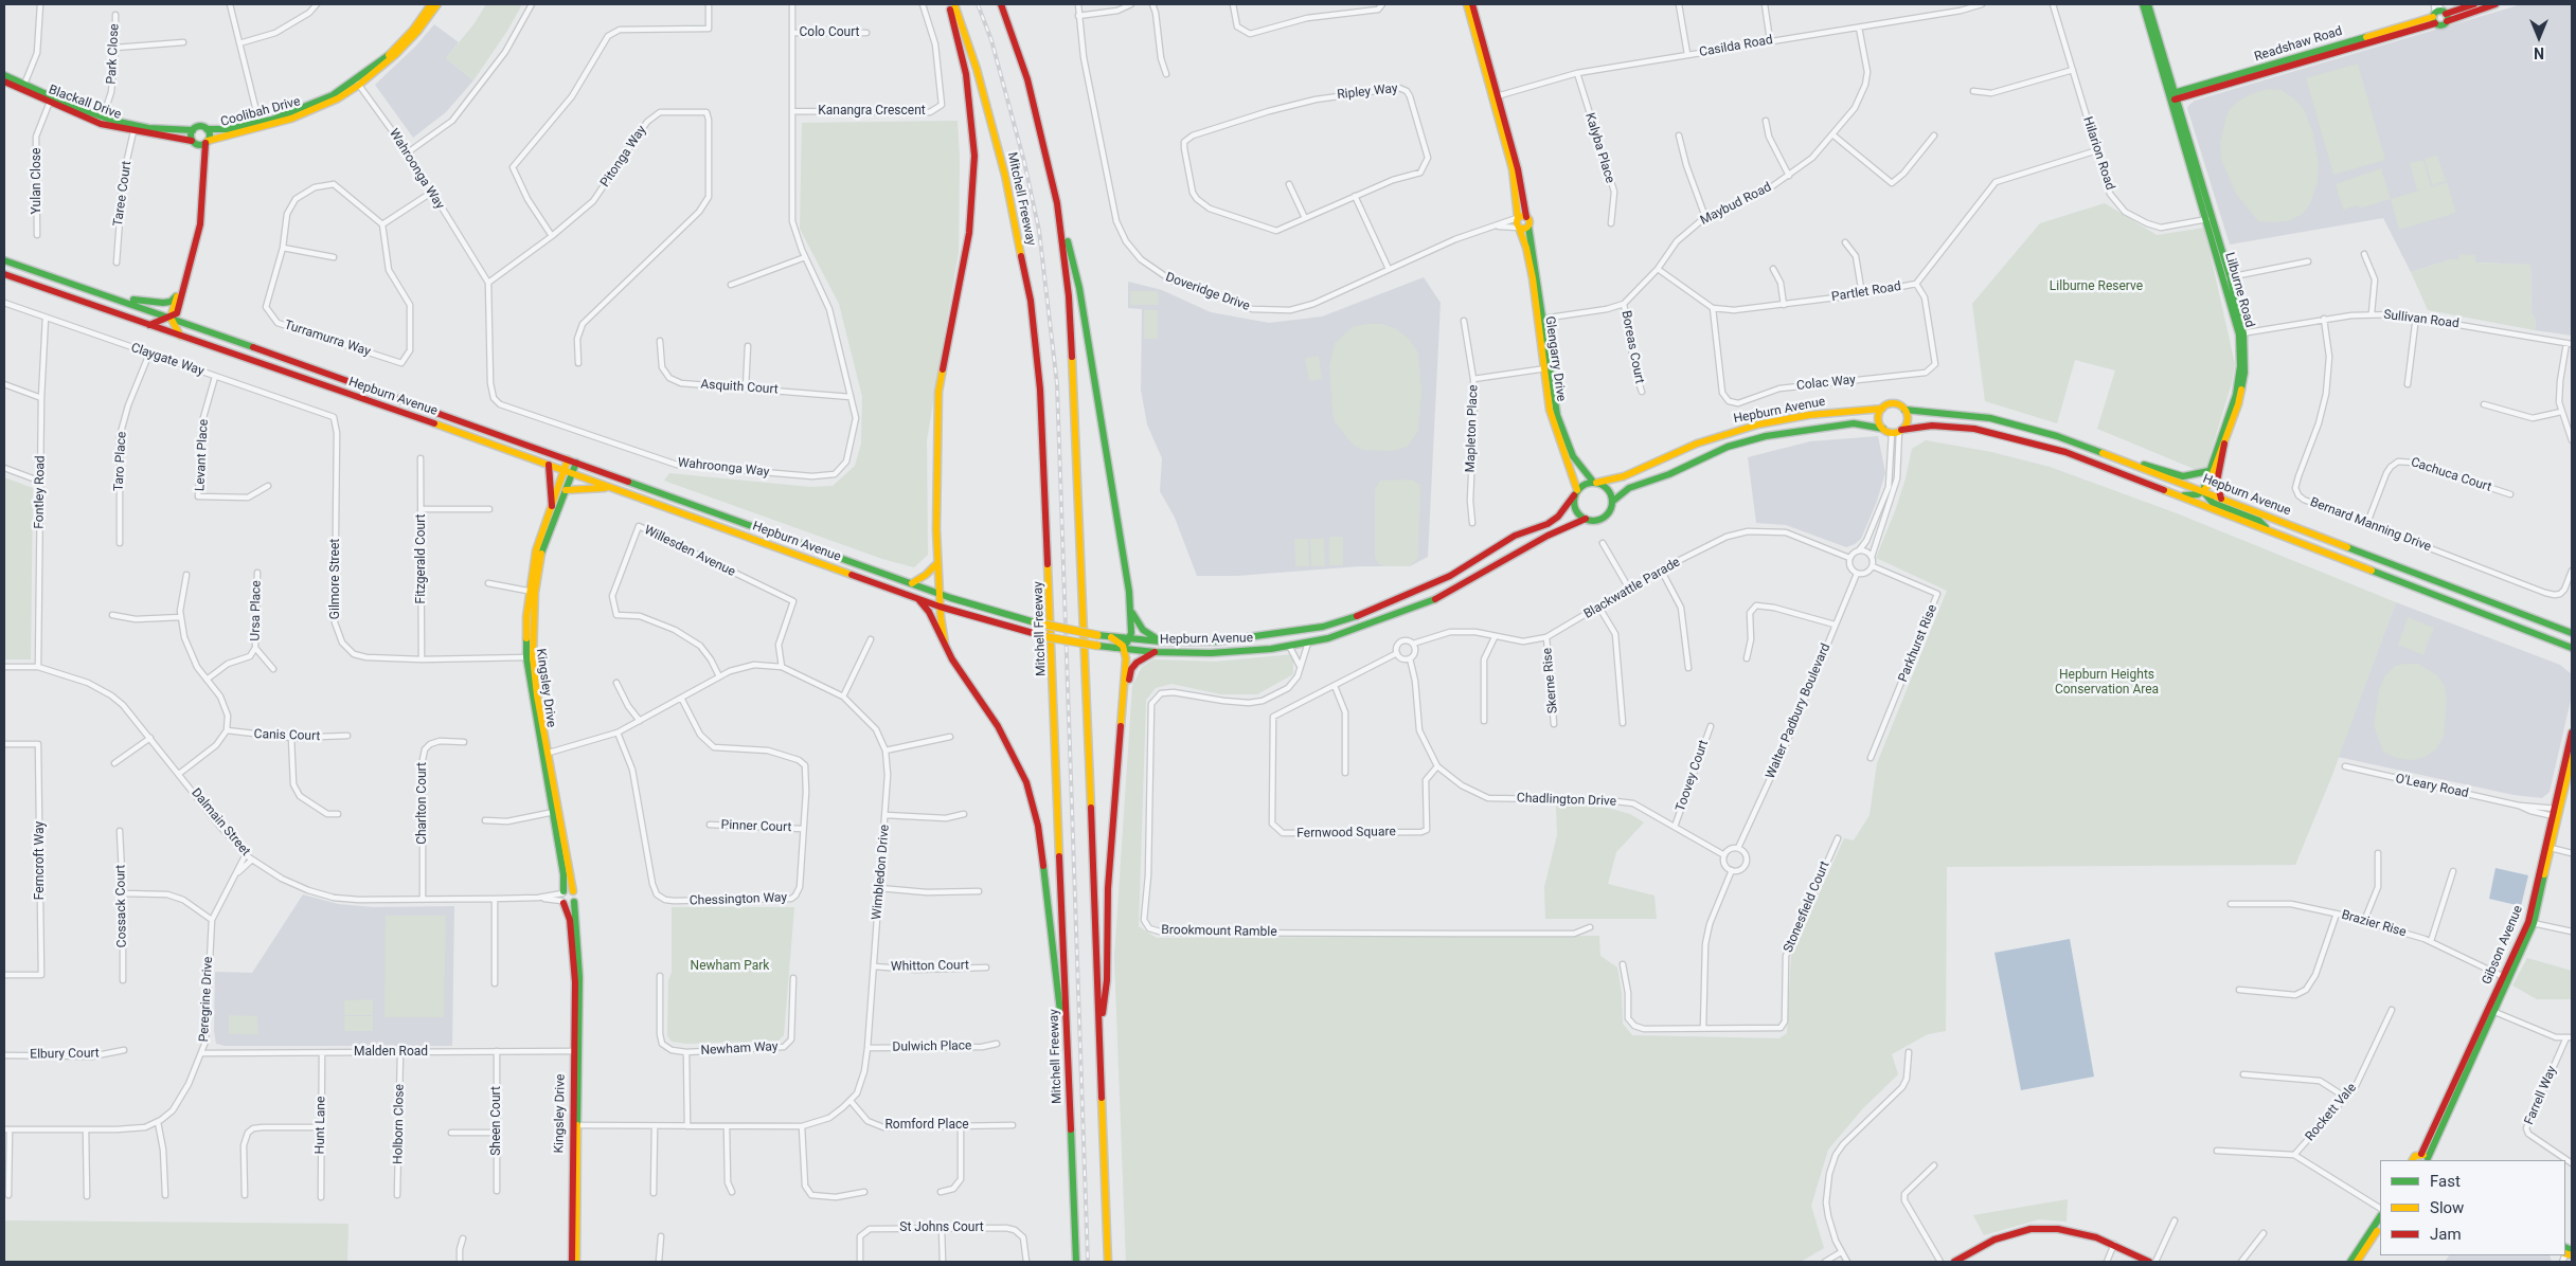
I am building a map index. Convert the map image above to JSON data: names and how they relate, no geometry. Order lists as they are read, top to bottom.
{
  "streets": {
    "main road": [
      "Readshaw Road",
      "Blackall Drive",
      "Coolibah Drive",
      "Mitchell Freeway",
      "Lilburne Road",
      "Glengarry Drive",
      "Hepburn Avenue",
      "Kingsley Drive",
      "Gibson Avenue"
    ],
    "street": [
      "Colo Court",
      "Casilda Road",
      "Park Close",
      "Ripley Way",
      "Kanangra Crescent",
      "Kalyba Place",
      "Hilarion Road",
      "Pitonga Way",
      "Wahroonga Way",
      "Yulan Close",
      "Taree Court",
      "Maybud Road",
      "Doveridge Drive",
      "Partlet Road",
      "Sullivan Road",
      "Turramurra Way",
      "Boreas Court",
      "Claygate Way",
      "Colac Way",
      "Asquith Court",
      "Mapleton Place",
      "Levant Place",
      "Taro Place",
      "Cachuca Court",
      "Fontley Road",
      "Bernard Manning Drive",
      "Willesden Avenue",
      "Fitzgerald Court",
      "Gilmore Street",
      "Blackwattle Parade",
      "Ursa Place",
      "Parkhurst Rise",
      "Skerne Rise",
      "Walter Padbury Boulevard",
      "Canis Court",
      "Toovey Court",
      "O'Leary Road",
      "Chadlington Drive",
      "Charlton Court",
      "Dalmain Street",
      "Pinner Court",
      "Fernwood Square",
      "Ferncroft Way",
      "Wimbledon Drive",
      "Chessington Way",
      "Cossack Court",
      "Stonesfield Court",
      "Brazier Rise",
      "Brookmount Ramble",
      "Whitton Court",
      "Peregrine Drive",
      "Dulwich Place",
      "Newham Way",
      "Malden Road",
      "Elbury Court",
      "Farrell Way",
      "Rockett Vale",
      "Sheen Court",
      "Holborn Close",
      "Hunt Lane",
      "Romford Place",
      "St Johns Court"
    ]
  },
  "crossings": [
    ["Colo Court", "Wahroonga Way"],
    ["Readshaw Road", "Lilburne Road"],
    ["Casilda Road", "Kalyba Place"],
    ["Casilda Road", "Maybud Road"],
    ["Park Close", "Blackall Drive"],
    ["Blackall Drive", "Coolibah Drive"],
    ["Blackall Drive", "Yulan Close"],
    ["Blackall Drive", "Taree Court"],
    ["Kanangra Crescent", "Wahroonga Way"],
    ["Coolibah Drive", "Wahroonga Way"],
    ["Hilarion Road", "Lilburne Road"],
    ["Hilarion Road", "Partlet Road"],
    ["Pitonga Way", "Wahroonga Way"],
    ["Wahroonga Way", "Asquith Court"],
    ["Maybud Road", "Boreas Court"],
    ["Lilburne Road", "Sullivan Road"],
    ["Lilburne Road", "Hepburn Avenue"],
    ["Doveridge Drive", "Glengarry Drive"],
    ["Partlet Road", "Colac Way"],
    ["Sullivan Road", "Bernard Manning Drive"],
    ["Glengarry Drive", "Hepburn Avenue"],
    ["Glengarry Drive", "Mapleton Place"],
    ["Claygate Way", "Levant Place"],
    ["Claygate Way", "Taro Place"],
    ["Claygate Way", "Fontley Road"],
    ["Claygate Way", "Gilmore Street"],
    ["Hepburn Avenue", "Kingsley Drive"],
    ["Hepburn Avenue", "Brookmount Ramble"],
    ["Cachuca Court", "Bernard Manning Drive"],
    ["Fontley Road", "Dalmain Street"],
    ["Willesden Avenue", "Wimbledon Drive"],
    ["Fitzgerald Court", "Gilmore Street"],
    ["Gilmore Street", "Kingsley Drive"],
    ["Blackwattle Parade", "Parkhurst Rise"],
    ["Blackwattle Parade", "Skerne Rise"],
    ["Blackwattle Parade", "Walter Padbury Boulevard"],
    ["Blackwattle Parade", "Fernwood Square"],
    ["Parkhurst Rise", "Walter Padbury Boulevard"],
    ["Kingsley Drive", "Dalmain Street"],
    ["Kingsley Drive", "Wimbledon Drive"],
    ["Kingsley Drive", "Malden Road"],
    ["Walter Padbury Boulevard", "Chadlington Drive"],
    ["Toovey Court", "Chadlington Drive"],
    ["O'Leary Road", "Gibson Avenue"],
    ["Chadlington Drive", "Fernwood Square"],
    ["Charlton Court", "Dalmain Street"],
    ["Dalmain Street", "Peregrine Drive"],
    ["Pinner Court", "Chessington Way"],
    ["Wimbledon Drive", "Chessington Way"],
    ["Wimbledon Drive", "Whitton Court"],
    ["Wimbledon Drive", "Dulwich Place"],
    ["Wimbledon Drive", "Newham Way"],
    ["Wimbledon Drive", "Romford Place"],
    ["Brazier Rise", "Gibson Avenue"],
    ["Peregrine Drive", "Malden Road"],
    ["Malden Road", "Sheen Court"],
    ["Malden Road", "Holborn Close"],
    ["Malden Road", "Hunt Lane"]
  ],
  "parks": ["Lilburne Reserve", "Hepburn Heights Conservation Area", "Newham Park"],
  "legend": ["Fast", "Slow", "Jam"],
  "north": "bottom"
}
